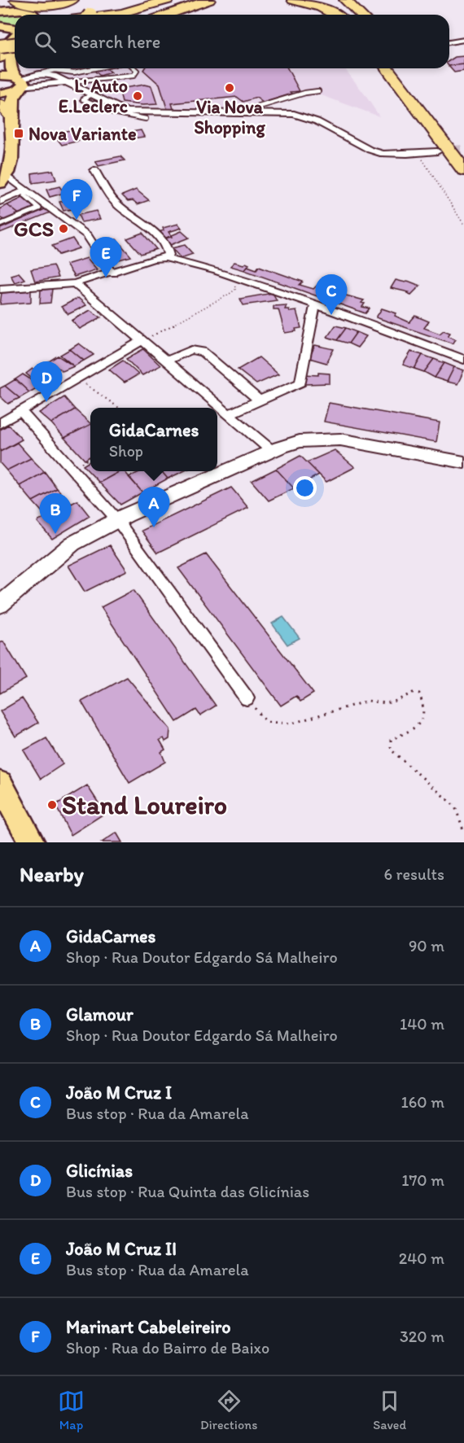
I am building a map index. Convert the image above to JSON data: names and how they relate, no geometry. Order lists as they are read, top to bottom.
{
  "places": {
    "other": [
      "Via Nova Shopping",
      "L' Auto E.Leclerc",
      "GCS",
      "Stand Loureiro"
    ],
    "transit": ["Nova Variante"]
  },
  "page": {
    "search": "Search here",
    "pins": [
      "F",
      "E",
      "C",
      "D",
      "A",
      "B"
    ],
    "popup": ["GidaCarnes", "Shop"],
    "heading": ["Nearby", "6 results"],
    "list": [
      {
        "mark": "A",
        "name": "GidaCarnes",
        "note": "Shop · Rua Doutor Edgardo Sá Malheiro",
        "value": "90 m"
      },
      {
        "mark": "B",
        "name": "Glamour",
        "note": "Shop · Rua Doutor Edgardo Sá Malheiro",
        "value": "140 m"
      },
      {
        "mark": "C",
        "name": "João M Cruz I",
        "note": "Bus stop · Rua da Amarela",
        "value": "160 m"
      },
      {
        "mark": "D",
        "name": "Glicínias",
        "note": "Bus stop · Rua Quinta das Glicínias",
        "value": "170 m"
      },
      {
        "mark": "E",
        "name": "João M Cruz II",
        "note": "Bus stop · Rua da Amarela",
        "value": "240 m"
      },
      {
        "mark": "F",
        "name": "Marinart Cabeleireiro",
        "note": "Shop · Rua do Bairro de Baixo",
        "value": "320 m"
      }
    ],
    "nav": ["Map", "Directions", "Saved"]
  }
}
